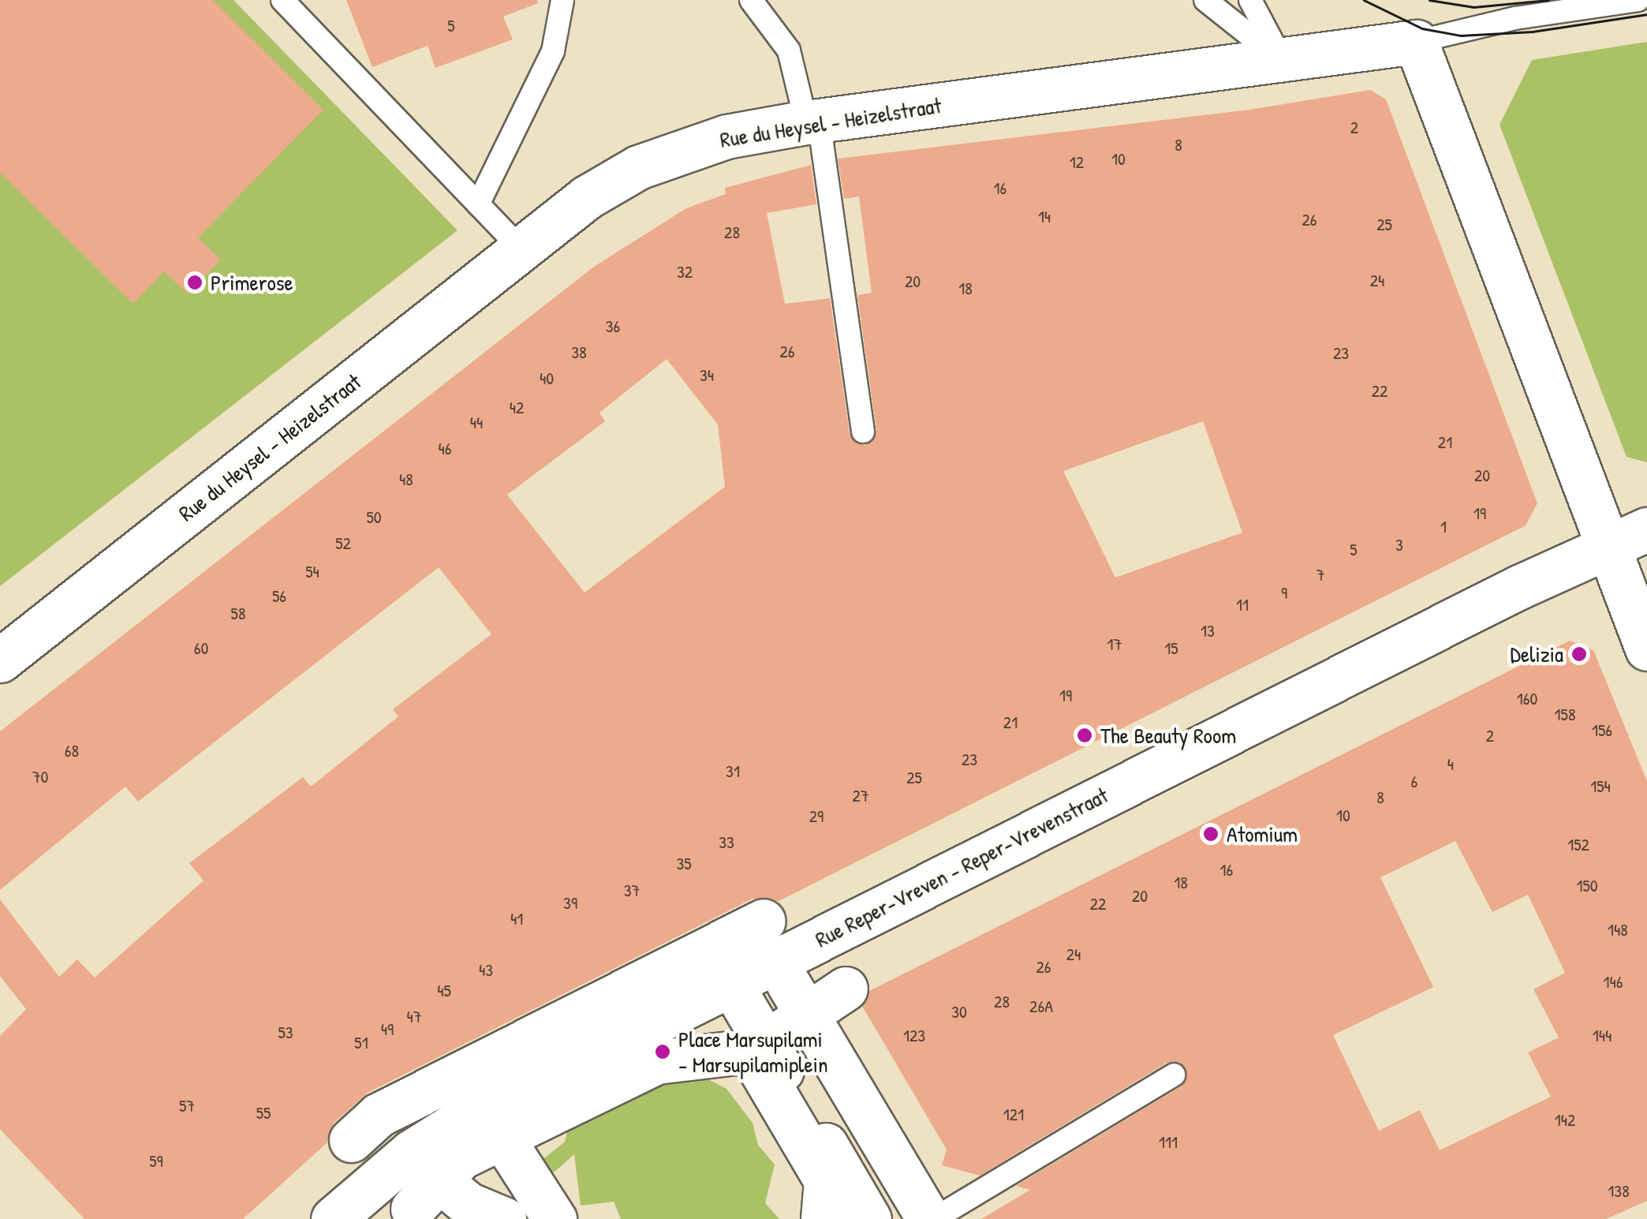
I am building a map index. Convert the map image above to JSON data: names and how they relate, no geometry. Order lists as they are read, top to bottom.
{
  "streets": {
    "street": ["Rue du Heysel - Heizelstraat", "Rue Reper-Vreven - Reper-Vrevenstraat"]
  },
  "places": [
    "Primerose",
    "Delizia",
    "The Beauty Room",
    "Atomium",
    "Place Marsupilami - Marsupilamiplein"
  ],
  "house_numbers": [
    "5",
    "2",
    "8",
    "10",
    "12",
    "16",
    "14",
    "26",
    "25",
    "28",
    "32",
    "24",
    "20",
    "18",
    "36",
    "26",
    "38",
    "23",
    "34",
    "40",
    "22",
    "42",
    "44",
    "21",
    "46",
    "20",
    "48",
    "19",
    "50",
    "1",
    "52",
    "3",
    "5",
    "54",
    "7",
    "9",
    "56",
    "11",
    "58",
    "13",
    "17",
    "60",
    "15",
    "19",
    "160",
    "158",
    "21",
    "156",
    "2",
    "68",
    "23",
    "4",
    "31",
    "70",
    "25",
    "6",
    "154",
    "27",
    "8",
    "10",
    "29",
    "33",
    "152",
    "35",
    "16",
    "18",
    "150",
    "37",
    "20",
    "39",
    "22",
    "41",
    "148",
    "24",
    "26",
    "43",
    "146",
    "45",
    "28",
    "26A",
    "30",
    "47",
    "49",
    "53",
    "123",
    "144",
    "51",
    "57",
    "55",
    "121",
    "142",
    "111",
    "59",
    "138"
  ]
}
